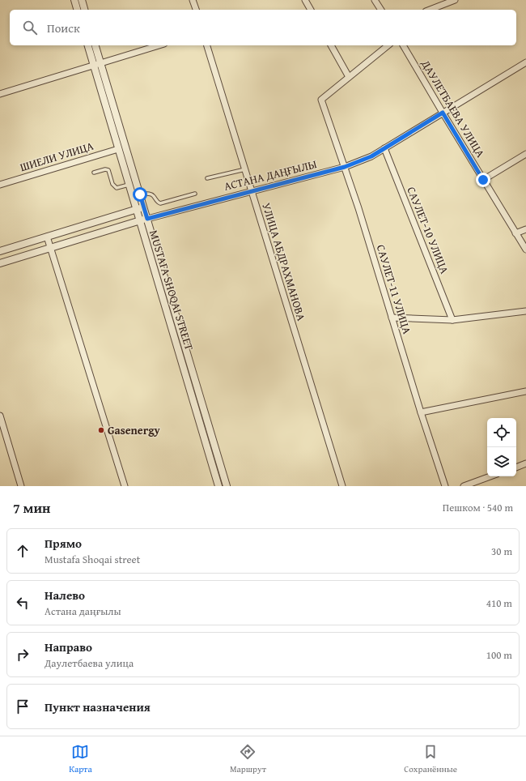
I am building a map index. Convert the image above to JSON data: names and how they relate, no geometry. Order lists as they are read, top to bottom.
{
  "streets": {
    "street": [
      "ДАУЛЕТБАЕВА УЛИЦА",
      "ШИЕЛИ УЛИЦА",
      "АСТАНА ДАҢҒЫЛЫ",
      "САУЛЕТ-10 УЛИЦА",
      "УЛИЦА АБДРАХМАНОВА",
      "САУЛЕТ-11 УЛИЦА",
      "MUSTAFA SHOQAI STREET"
    ]
  },
  "crossings": [
    ["ДАУЛЕТБАЕВА УЛИЦА", "АСТАНА ДАҢҒЫЛЫ"],
    ["ШИЕЛИ УЛИЦА", "MUSTAFA SHOQAI STREET"],
    ["АСТАНА ДАҢҒЫЛЫ", "САУЛЕТ-10 УЛИЦА"],
    ["АСТАНА ДАҢҒЫЛЫ", "УЛИЦА АБДРАХМАНОВА"],
    ["АСТАНА ДАҢҒЫЛЫ", "САУЛЕТ-11 УЛИЦА"],
    ["АСТАНА ДАҢҒЫЛЫ", "MUSTAFA SHOQAI STREET"]
  ],
  "places": ["Gasenergy"],
  "page": {
    "search": "Поиск",
    "heading": ["7 мин", "Пешком · 540 m"],
    "list": [
      ["Прямо", "Mustafa Shoqai street", "30 m"],
      ["Налево", "Астана даңғылы", "410 m"],
      ["Направо", "Даулетбаева улица", "100 m"],
      "Пункт назначения"
    ],
    "nav": ["Карта", "Маршрут", "Сохранённые"]
  }
}
